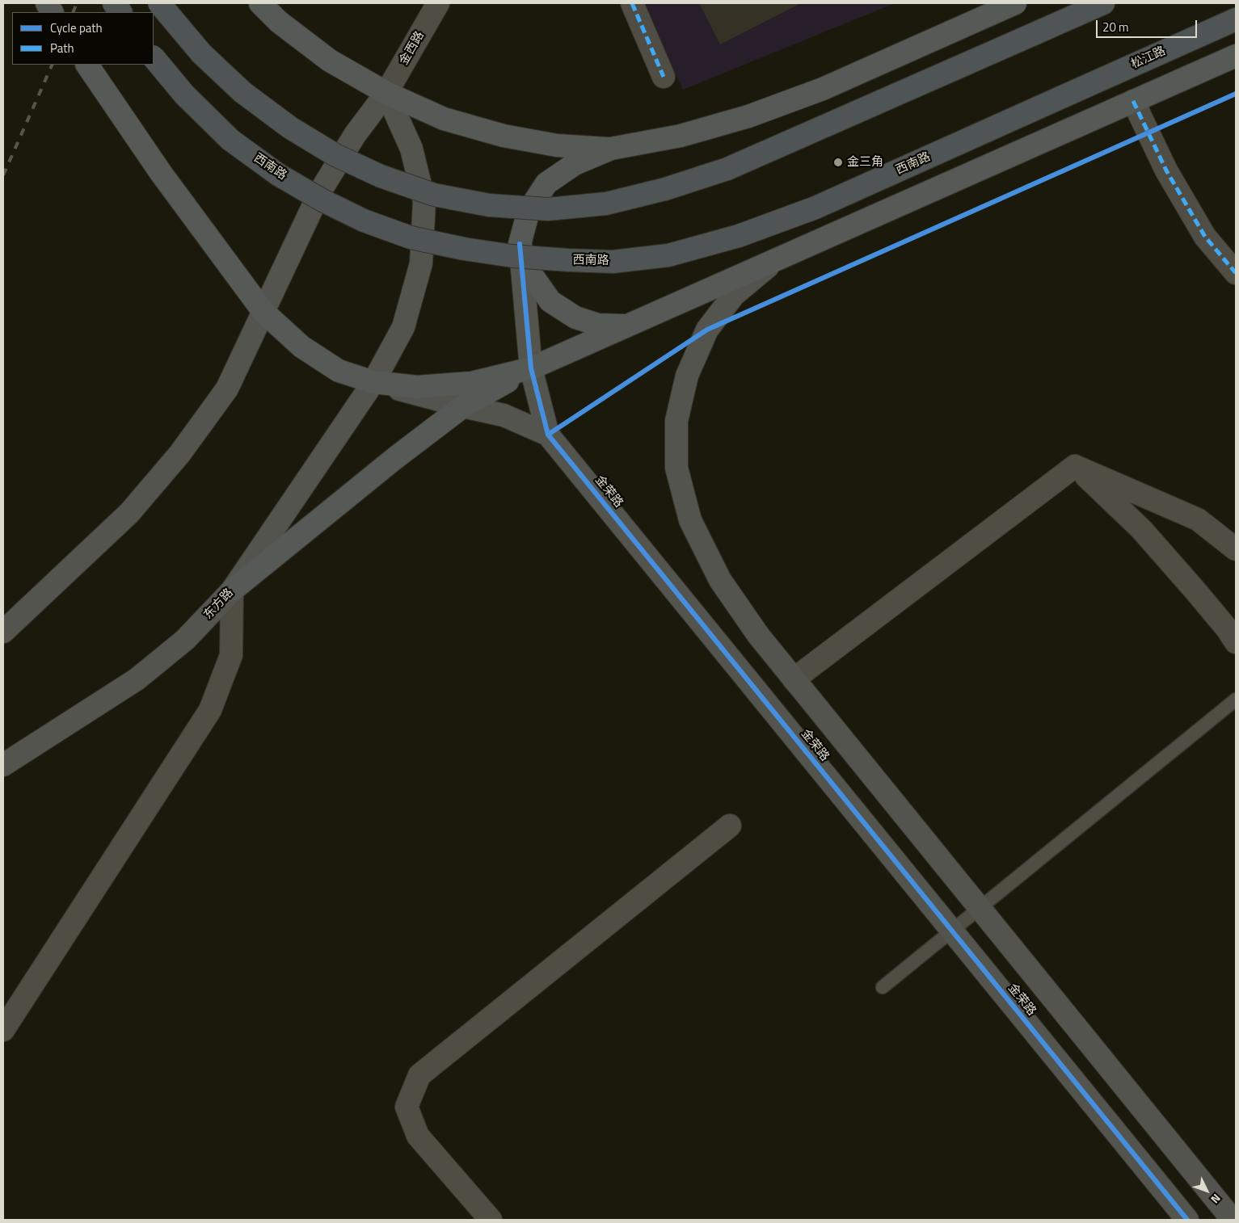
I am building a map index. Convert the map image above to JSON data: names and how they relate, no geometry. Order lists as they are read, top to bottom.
{
  "streets": {
    "highway": ["松江路", "西南路"],
    "street": ["金西路", "金荣路", "东方路"]
  },
  "crossings": [
    ["金西路", "东方路"],
    ["松江路", "西南路"]
  ],
  "places": ["金三角"],
  "legend": ["Cycle path", "Path"],
  "scale_bar": "20 m",
  "north": "bottom right"
}
